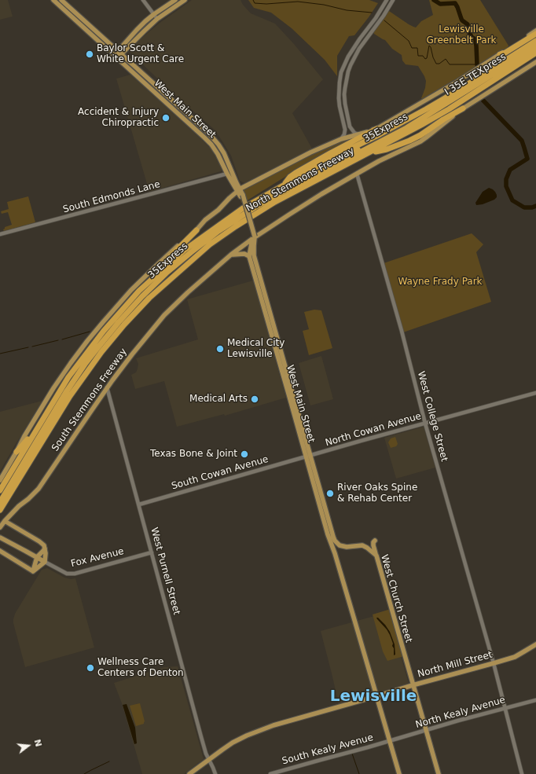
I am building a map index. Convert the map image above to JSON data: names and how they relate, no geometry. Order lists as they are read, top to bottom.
{
  "streets": {
    "highway": [
      "I 35E TEXpress",
      "35Express",
      "North Stemmons Freeway",
      "South Stemmons Freeway"
    ],
    "main road": [
      "West Main Street",
      "Fox Avenue",
      "West Church Street",
      "North Mill Street"
    ],
    "street": [
      "South Edmonds Lane",
      "West College Street",
      "North Cowan Avenue",
      "South Cowan Avenue",
      "West Purnell Street",
      "North Kealy Avenue",
      "South Kealy Avenue"
    ]
  },
  "crossings": [
    ["I 35E TEXpress", "35Express"],
    ["West Main Street", "North Stemmons Freeway"],
    ["West Main Street", "South Edmonds Lane"],
    ["West Main Street", "South Stemmons Freeway"],
    ["West Main Street", "North Cowan Avenue"],
    ["West Main Street", "South Cowan Avenue"],
    ["West Main Street", "West Church Street"],
    ["West Main Street", "North Mill Street"],
    ["West Main Street", "North Kealy Avenue"],
    ["West Main Street", "South Kealy Avenue"],
    ["North Stemmons Freeway", "South Stemmons Freeway"],
    ["South Stemmons Freeway", "West Purnell Street"],
    ["West College Street", "North Cowan Avenue"],
    ["West College Street", "North Mill Street"],
    ["West College Street", "North Kealy Avenue"],
    ["North Cowan Avenue", "South Cowan Avenue"],
    ["South Cowan Avenue", "West Purnell Street"],
    ["Fox Avenue", "West Purnell Street"],
    ["West Purnell Street", "North Mill Street"],
    ["West Church Street", "North Mill Street"],
    ["West Church Street", "North Kealy Avenue"],
    ["North Kealy Avenue", "South Kealy Avenue"]
  ],
  "districts": ["Lewisville"],
  "parks": ["Lewisville Greenbelt Park", "Wayne Frady Park"],
  "places": [
    "Baylor Scott & White Urgent Care",
    "Accident & Injury Chiropractic",
    "Medical City Lewisville",
    "Medical Arts",
    "Texas Bone & Joint",
    "River Oaks Spine & Rehab Center",
    "Wellness Care Centers of Denton"
  ],
  "north": "right"
}
